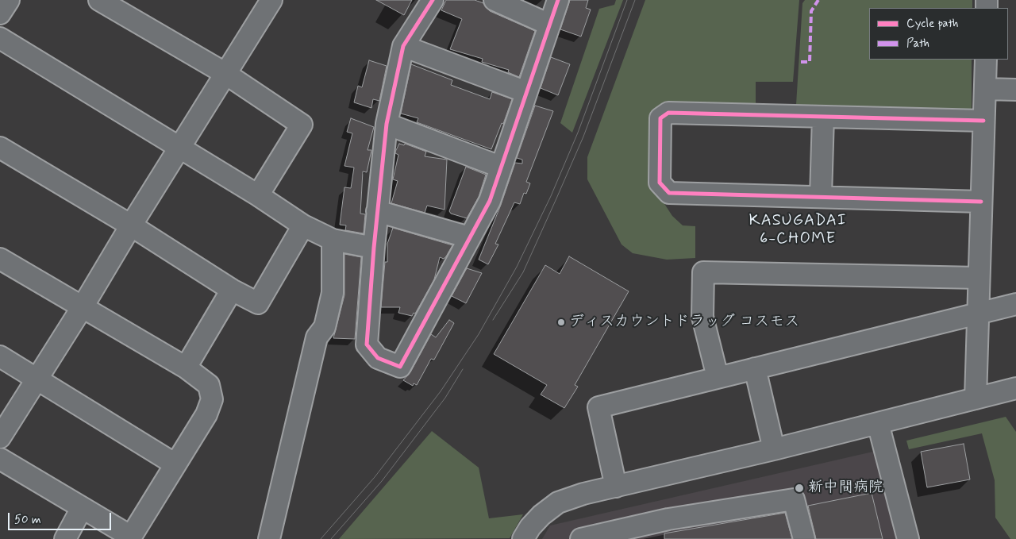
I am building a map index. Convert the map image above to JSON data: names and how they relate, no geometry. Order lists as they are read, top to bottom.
{
  "districts": ["KASUGADAI 6-CHOME"],
  "places": ["ディスカウントドラッグ コスモス", "新中間病院"],
  "legend": ["Cycle path", "Path"],
  "scale_bar": "50 m"
}
